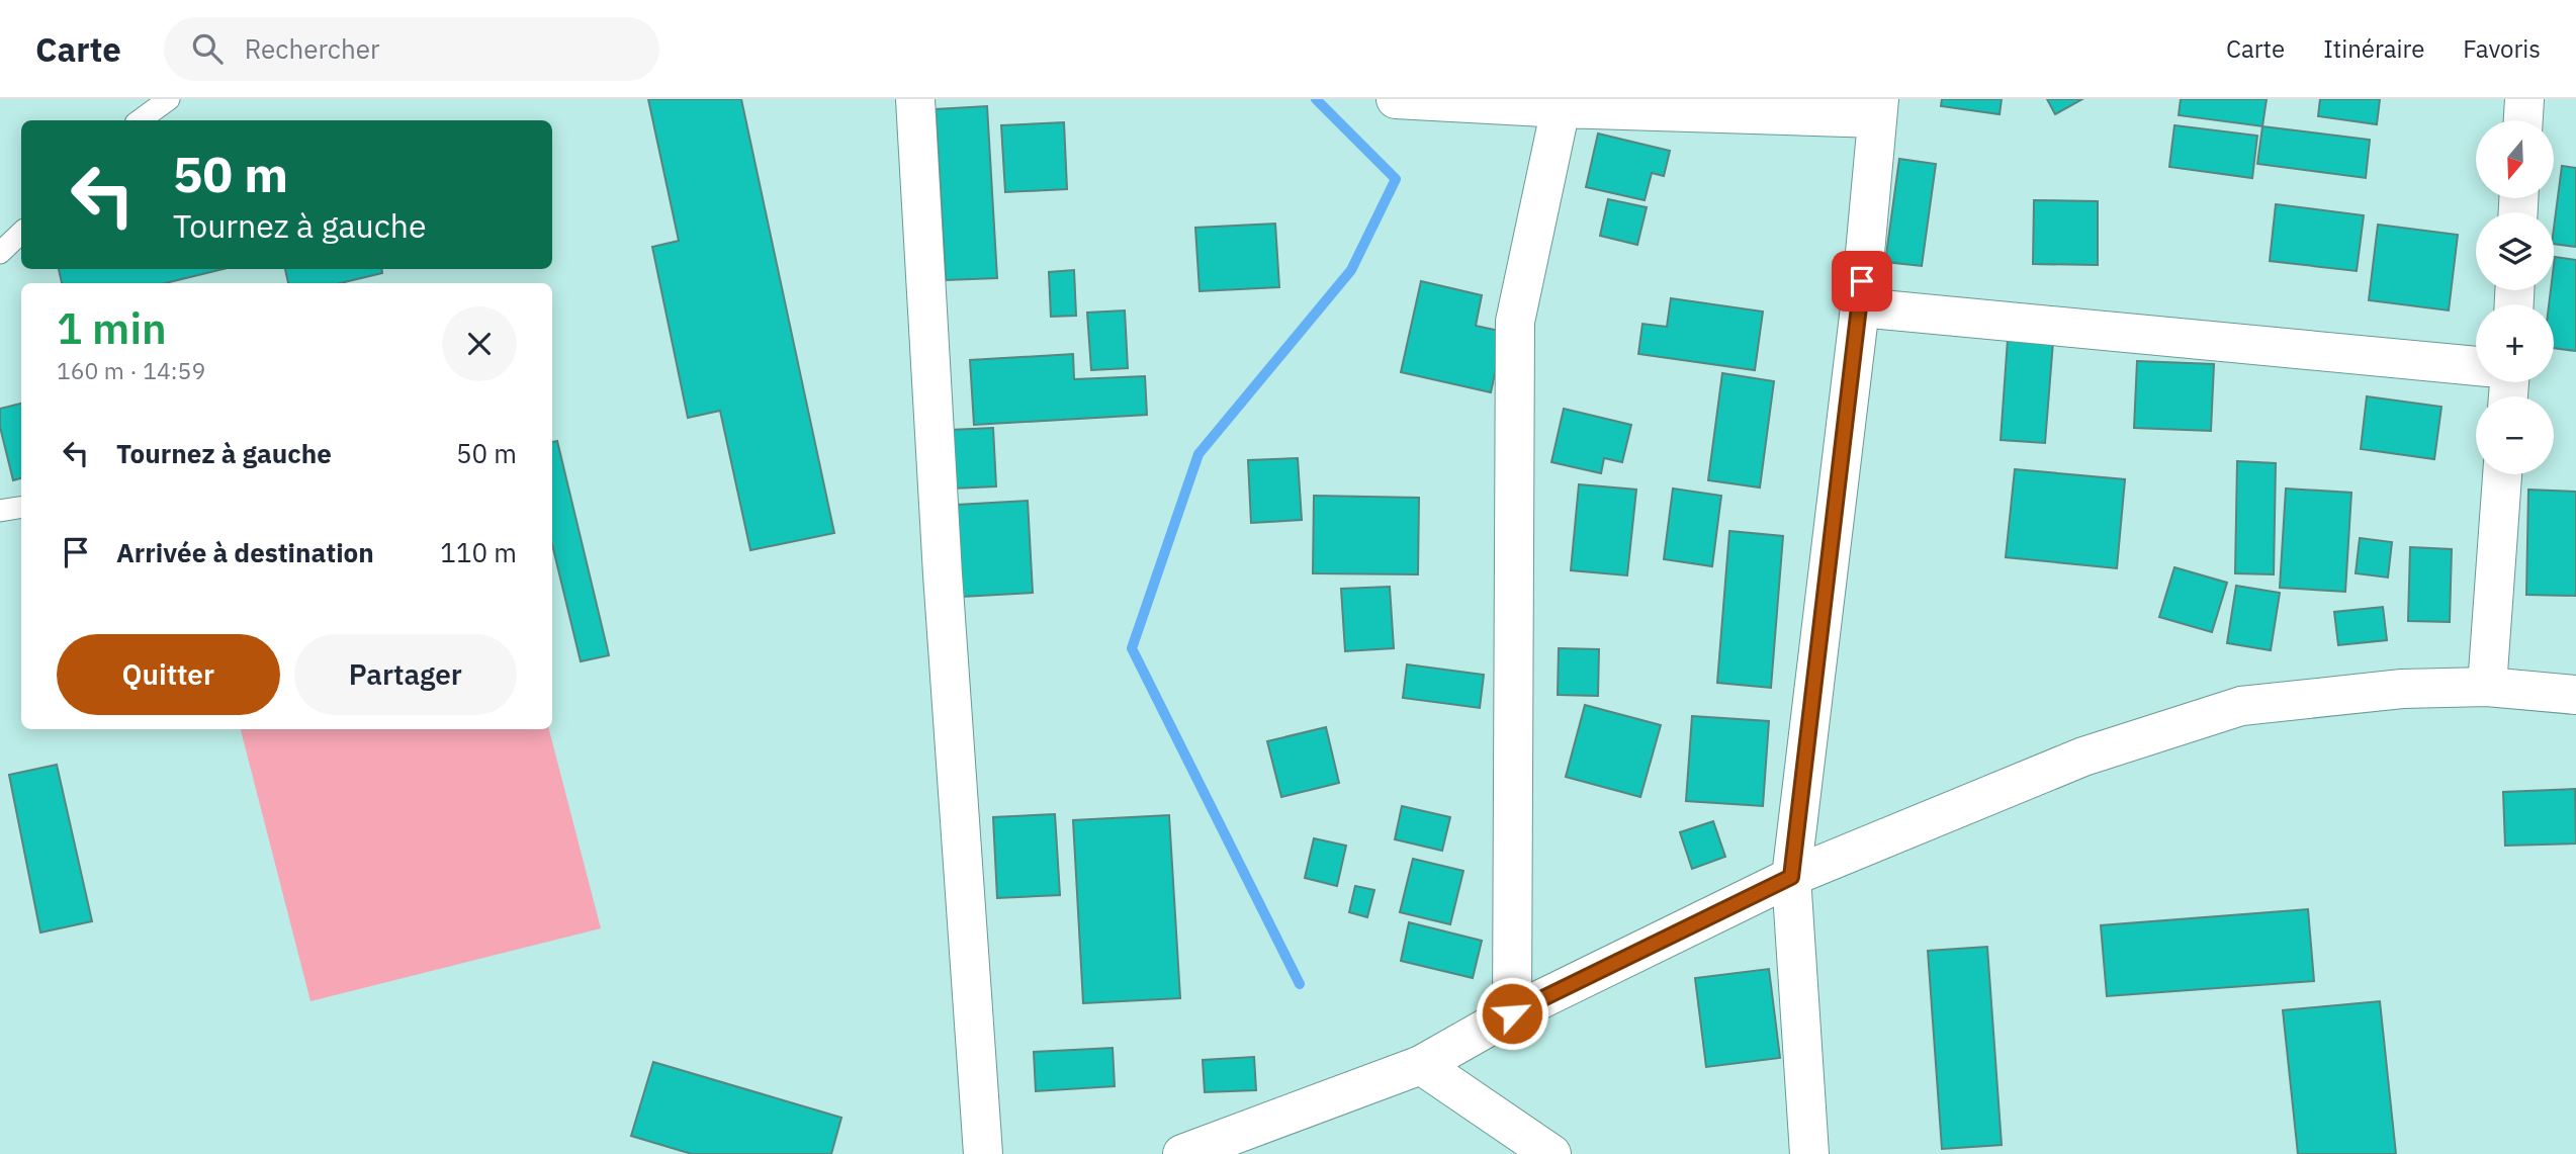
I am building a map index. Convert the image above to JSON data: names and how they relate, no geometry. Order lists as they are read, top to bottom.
{
  "north": "bottom",
  "page": {
    "header": "Carte",
    "search": "Rechercher",
    "nav": ["Carte", "Itinéraire", "Favoris"],
    "map_buttons": ["+", "−"],
    "turn": ["50 m", "Tournez à gauche"],
    "heading": ["1 min", "160 m · 14:59"],
    "list": [
      {
        "name": "Tournez à gauche",
        "value": "50 m"
      },
      {
        "name": "Arrivée à destination",
        "value": "110 m"
      }
    ],
    "buttons": ["Quitter", "Partager"]
  }
}
